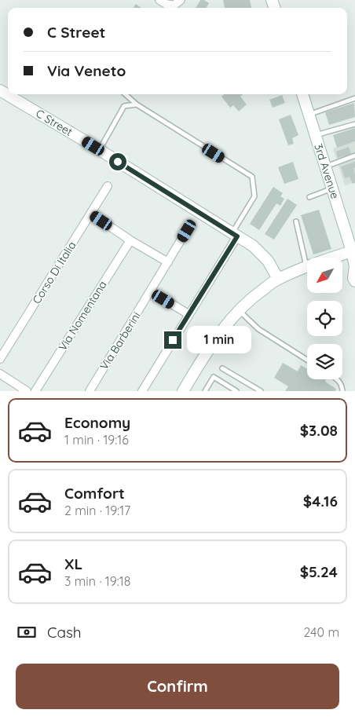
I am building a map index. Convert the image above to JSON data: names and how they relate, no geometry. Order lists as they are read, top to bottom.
{
  "streets": {
    "street": [
      "C Street",
      "3rd Avenue",
      "Corso Di Italia",
      "Via Nomentana",
      "Via Barberini"
    ]
  },
  "north": "bottom left",
  "page": {
    "banner": ["C Street", "Via Veneto"],
    "bubble": "1 min",
    "list": [
      {
        "name": "Economy",
        "note": "1 min · 19:16",
        "value": "$3.08"
      },
      {
        "name": "Comfort",
        "note": "2 min · 19:17",
        "value": "$4.16"
      },
      {
        "name": "XL",
        "note": "3 min · 19:18",
        "value": "$5.24"
      }
    ],
    "pay": ["Cash", "240 m"],
    "buttons": "Confirm"
  }
}
